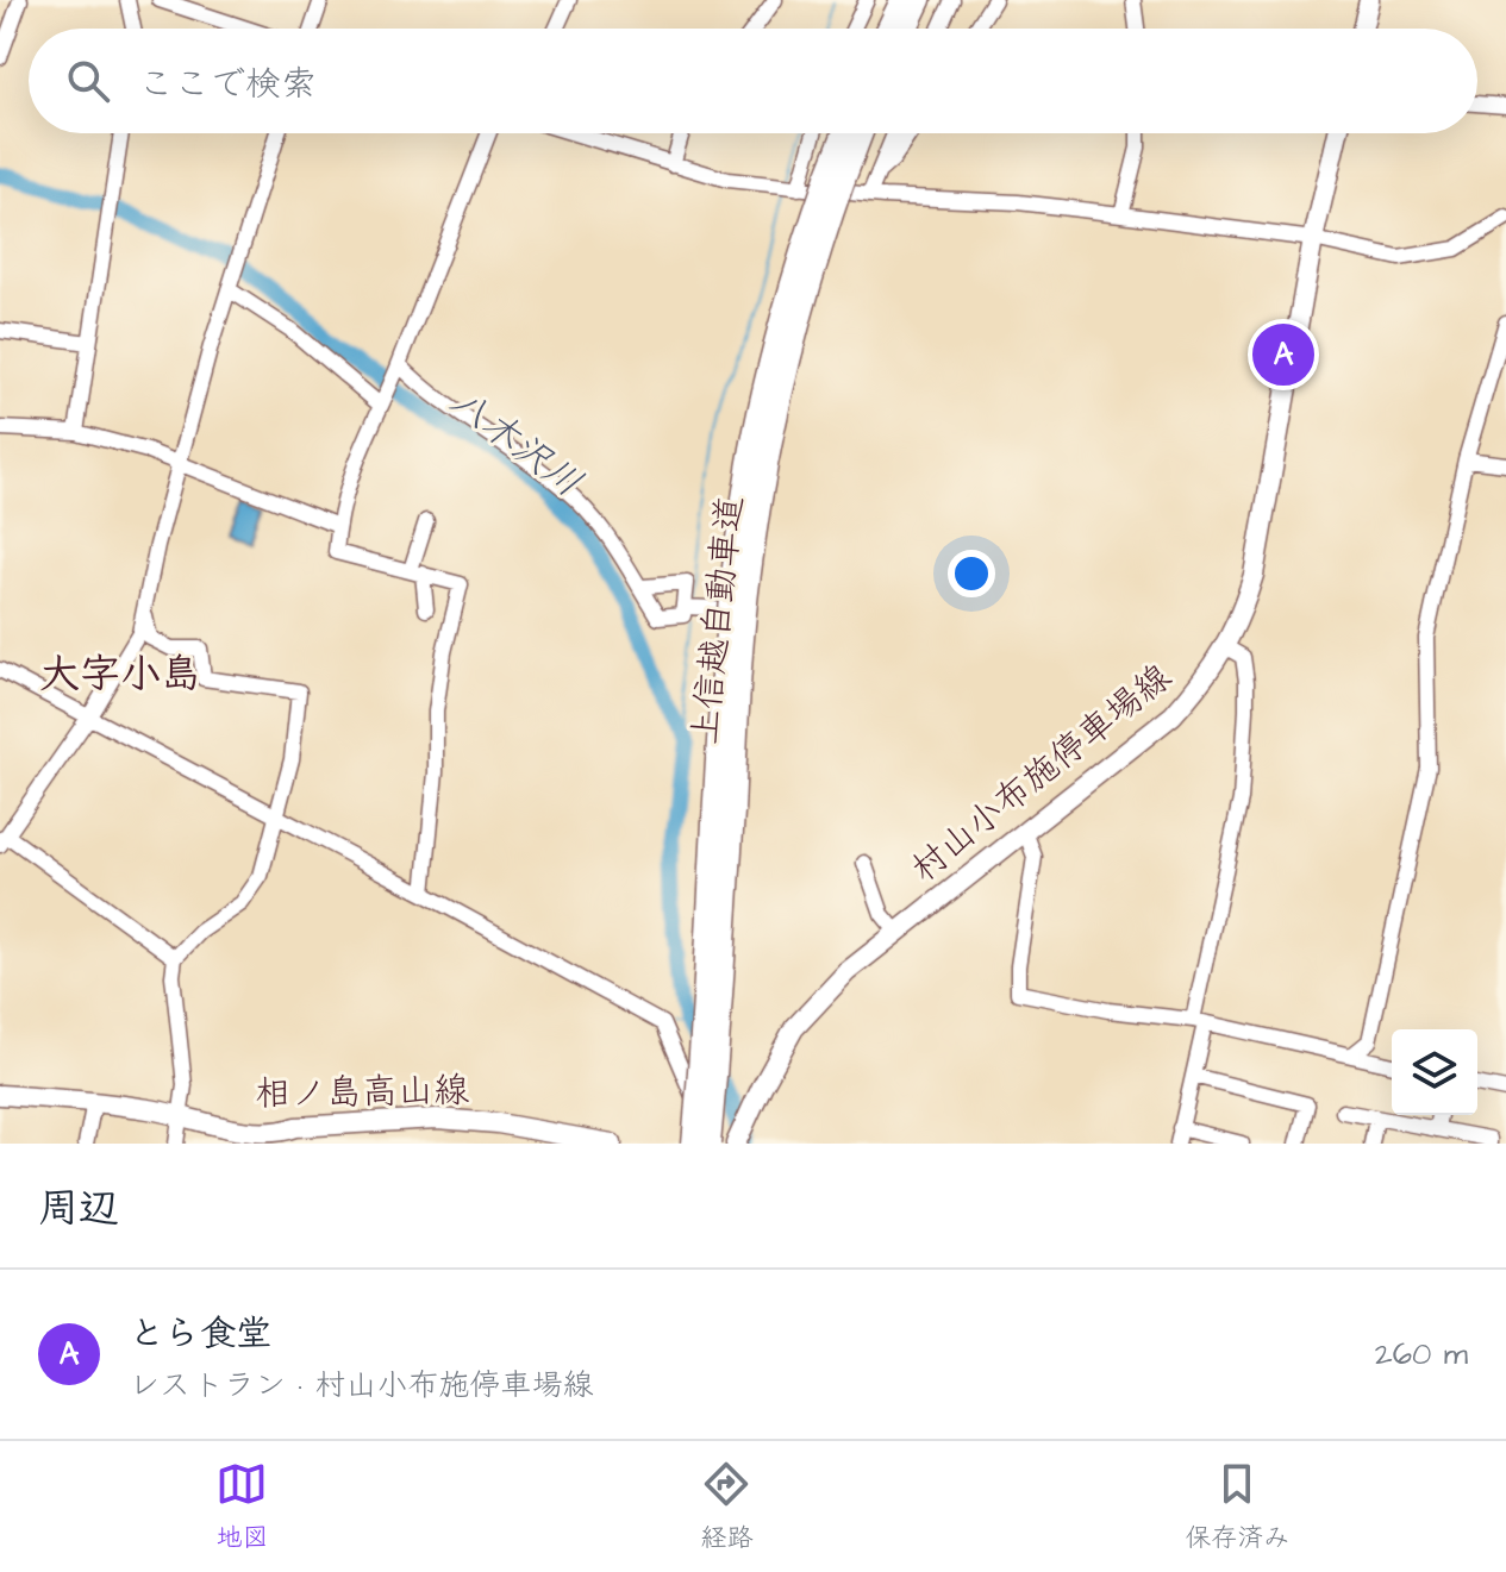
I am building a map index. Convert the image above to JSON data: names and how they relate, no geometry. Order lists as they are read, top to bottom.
{
  "streets": {
    "highway": ["上信越自動車道"],
    "main road": ["村山小布施停車場線", "相ノ島高山線"]
  },
  "districts": ["大字小島"],
  "water": ["八木沢川"],
  "page": {
    "search": "ここで検索",
    "pins": "A",
    "heading": "周辺",
    "list": [
      {
        "mark": "A",
        "name": "とら食堂",
        "note": "レストラン · 村山小布施停車場線",
        "value": "260 m"
      }
    ],
    "nav": ["地図", "経路", "保存済み"]
  }
}
